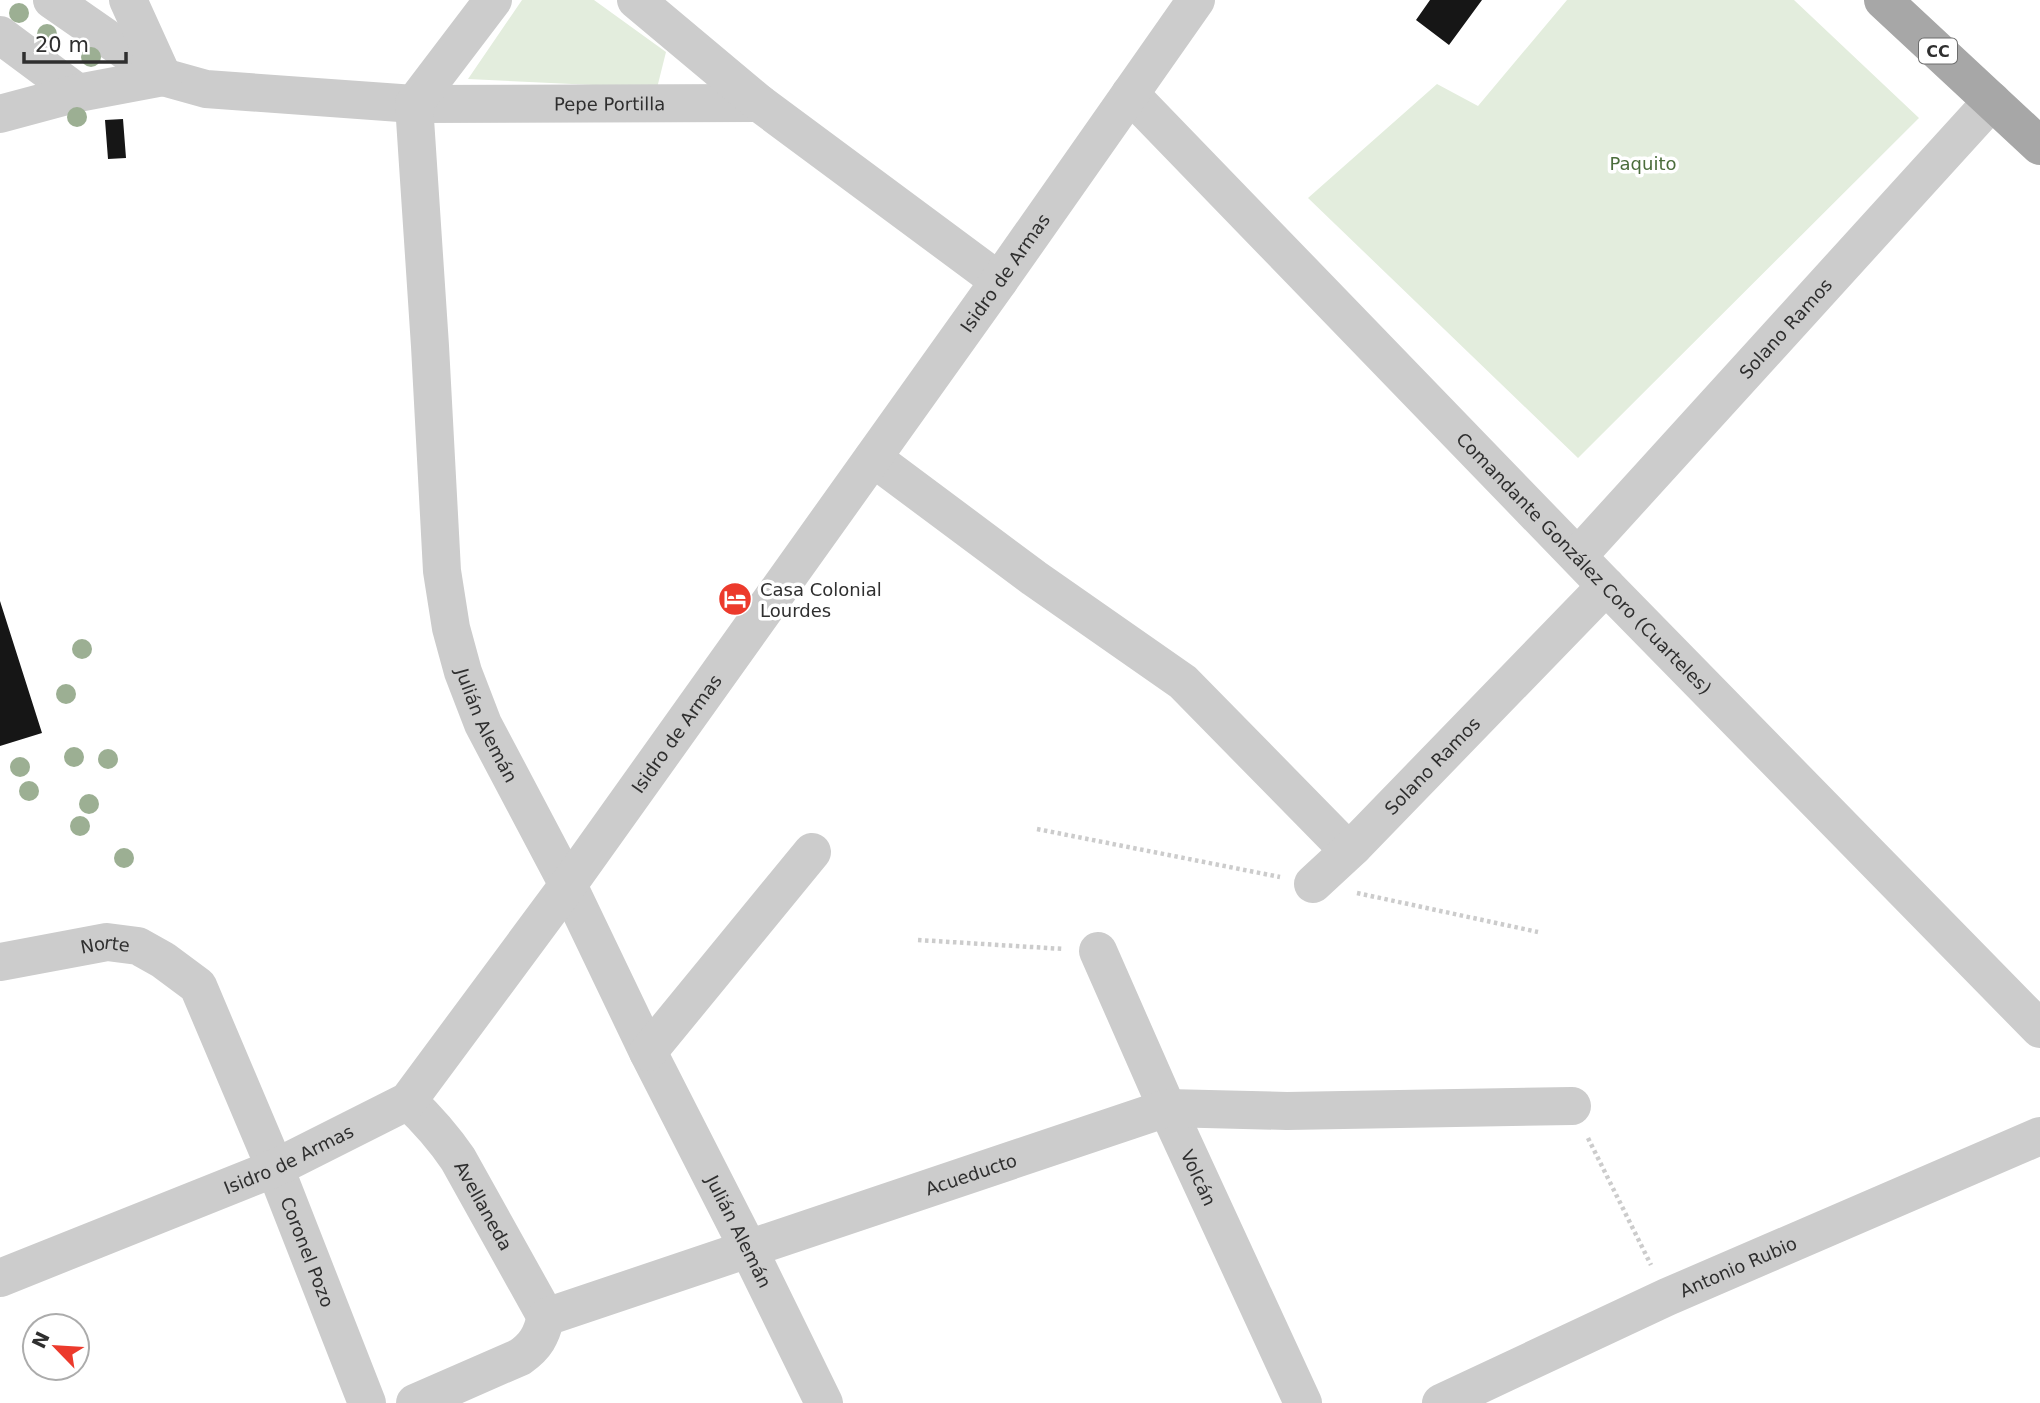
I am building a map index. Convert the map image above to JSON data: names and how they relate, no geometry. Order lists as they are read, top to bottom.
{
  "streets": {
    "main road": ["CC"],
    "street": [
      "Pepe Portilla",
      "Isidro de Armas",
      "Solano Ramos",
      "Comandante González Coro (Cuarteles)",
      "Julián Alemán",
      "Norte",
      "Acueducto",
      "Volcán",
      "Avellaneda",
      "Coronel Pozo",
      "Antonio Rubio"
    ]
  },
  "crossings": [
    ["CC", "Solano Ramos"],
    ["Pepe Portilla", "Julián Alemán"],
    ["Isidro de Armas", "Comandante González Coro (Cuarteles)"],
    ["Isidro de Armas", "Julián Alemán"],
    ["Isidro de Armas", "Avellaneda"],
    ["Isidro de Armas", "Coronel Pozo"],
    ["Solano Ramos", "Comandante González Coro (Cuarteles)"],
    ["Julián Alemán", "Acueducto"],
    ["Norte", "Coronel Pozo"],
    ["Acueducto", "Volcán"],
    ["Acueducto", "Avellaneda"]
  ],
  "parks": ["Paquito"],
  "places": {
    "hotel": ["Casa Colonial Lourdes"]
  },
  "scale_bar": "20 m",
  "north": "top left"
}
